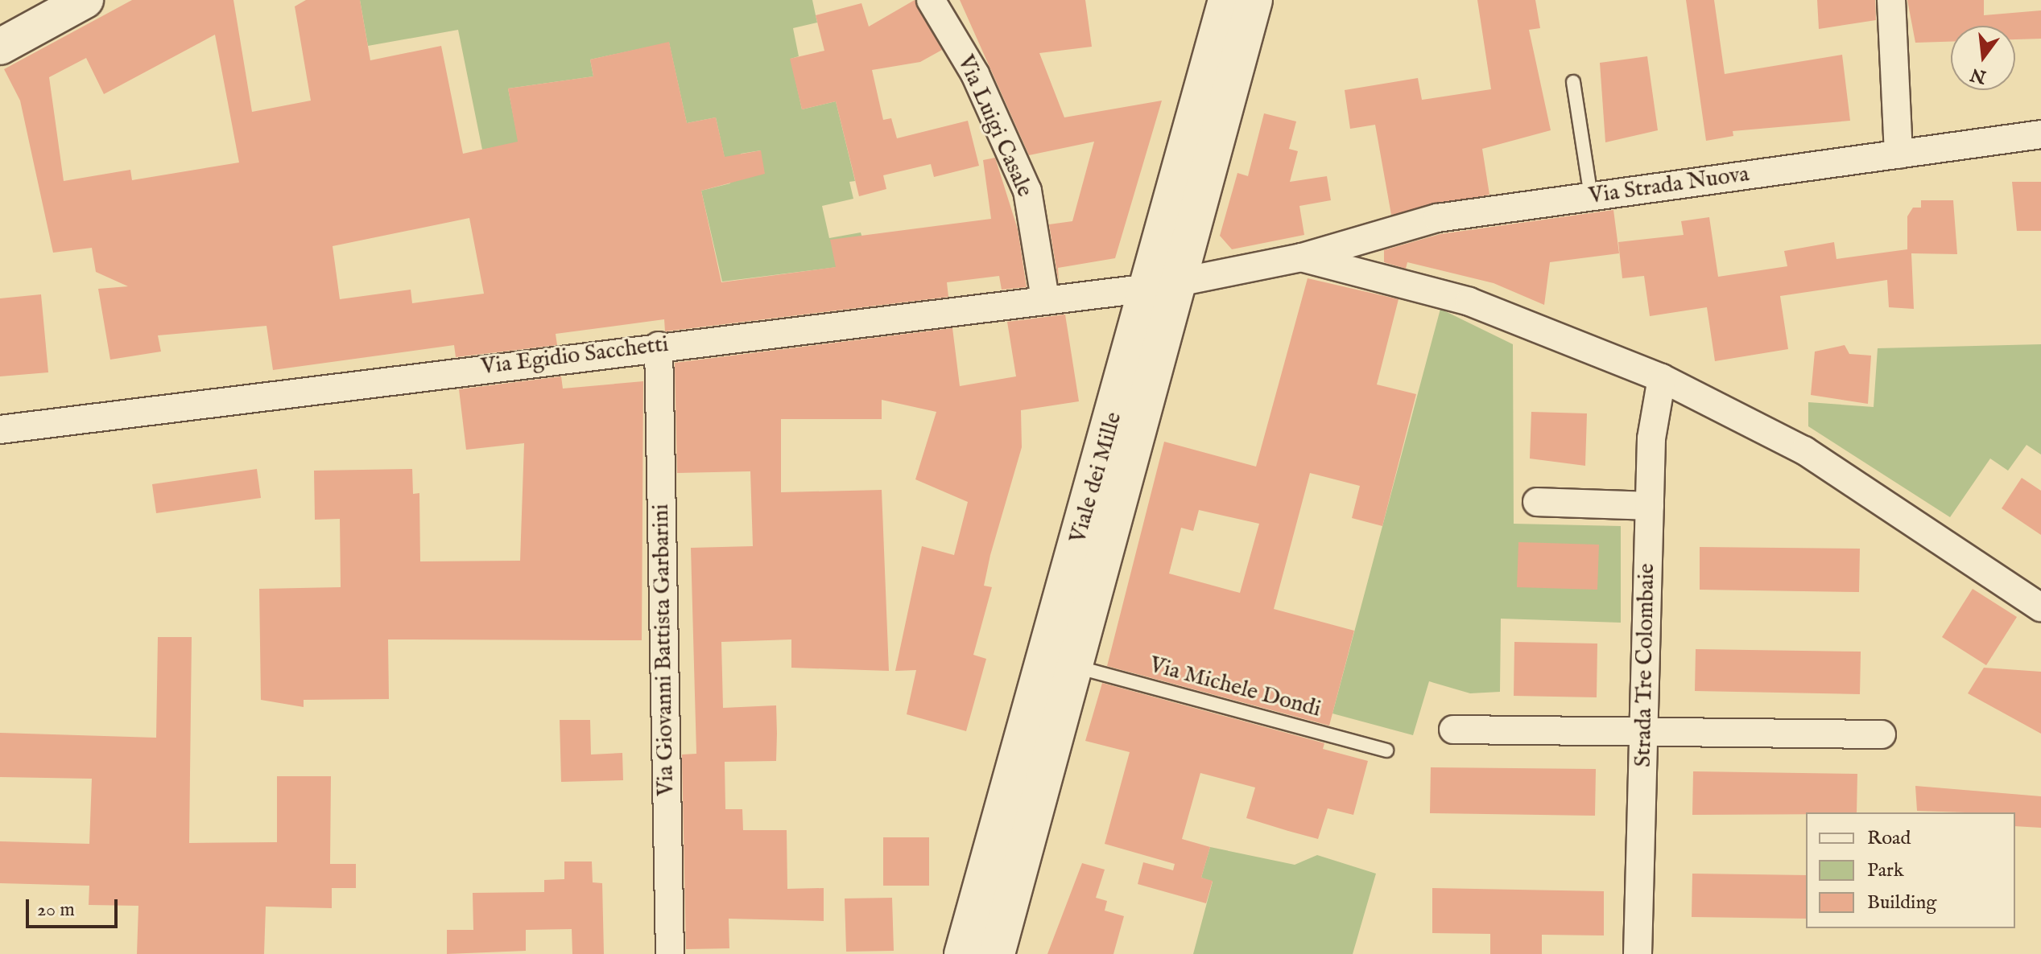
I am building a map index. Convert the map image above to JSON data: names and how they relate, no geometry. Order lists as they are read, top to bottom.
{
  "streets": {
    "main road": ["Viale dei Mille"],
    "street": [
      "Via Luigi Casale",
      "Via Strada Nuova",
      "Via Egidio Sacchetti",
      "Via Giovanni Battista Garbarini",
      "Strada Tre Colombaie"
    ],
    "lane": ["Via Michele Dondi"]
  },
  "crossings": [
    ["Via Luigi Casale", "Via Egidio Sacchetti"],
    ["Via Egidio Sacchetti", "Viale dei Mille"],
    ["Via Egidio Sacchetti", "Via Giovanni Battista Garbarini"],
    ["Viale dei Mille", "Via Michele Dondi"]
  ],
  "legend": ["Road", "Park", "Building"],
  "scale_bar": "20 m",
  "north": "bottom"
}
